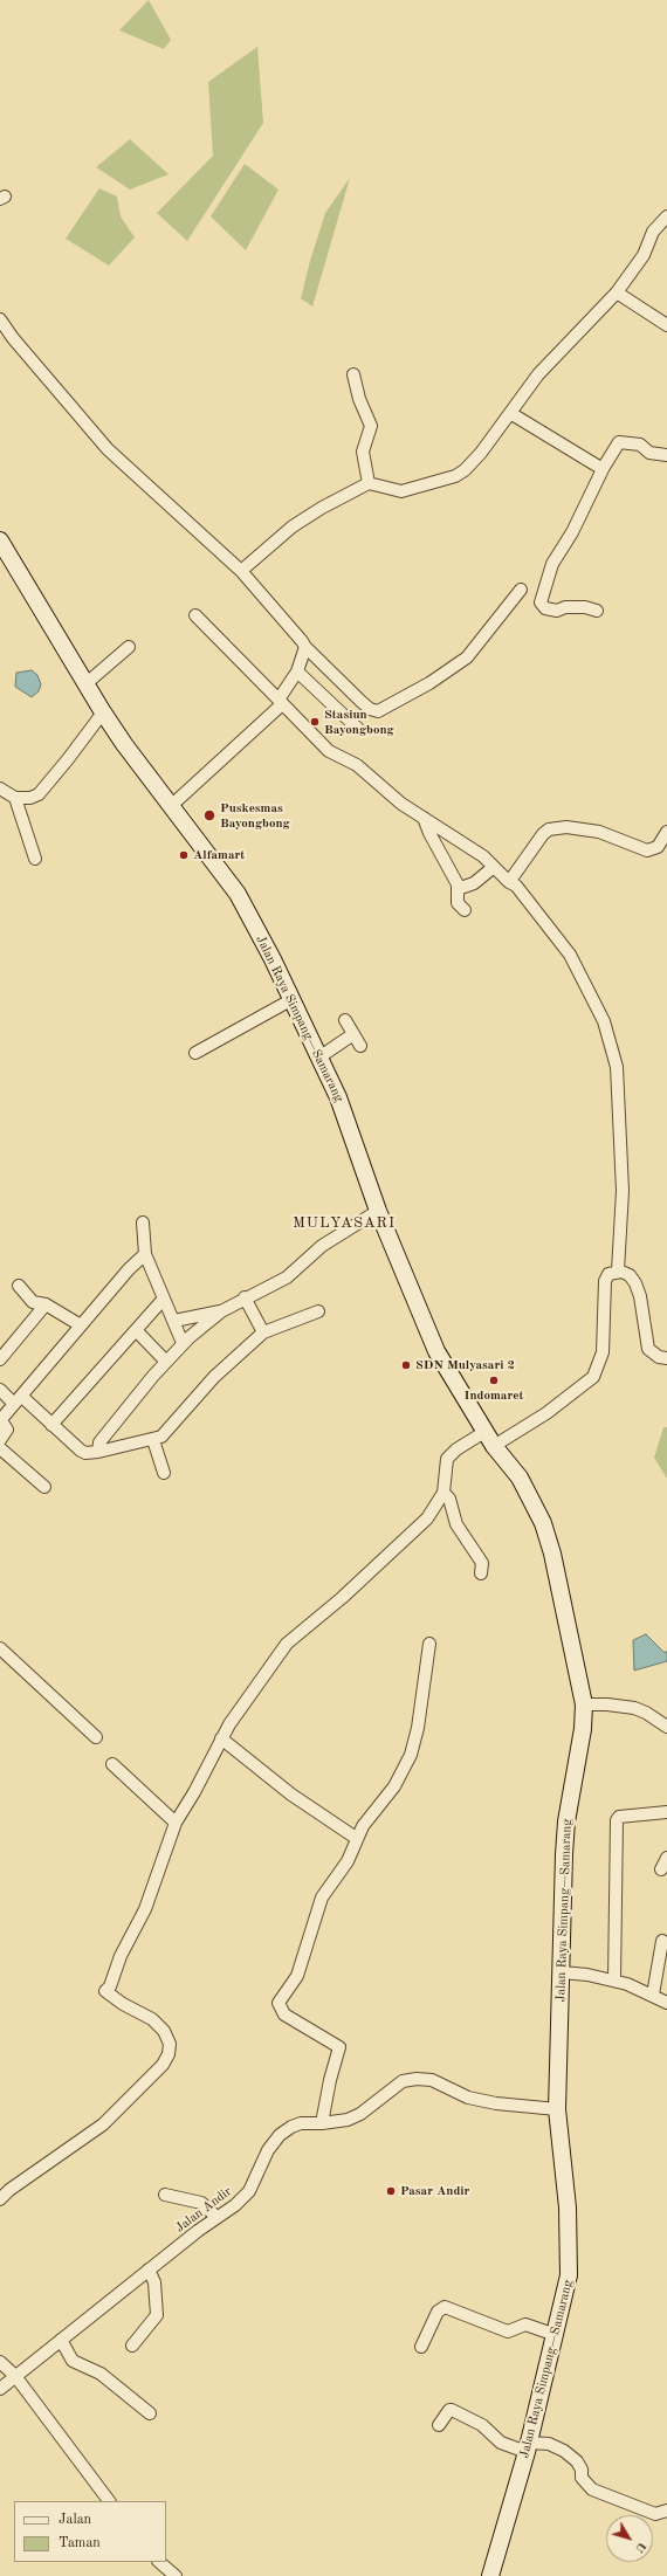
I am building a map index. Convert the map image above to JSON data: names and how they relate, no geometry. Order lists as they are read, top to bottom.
{
  "streets": {
    "main road": ["Jalan Raya Simpang—Samarang"],
    "street": ["Jalan Andir"]
  },
  "crossings": [
    ["Jalan Raya Simpang—Samarang", "Jalan Andir"]
  ],
  "districts": ["MULYASARI"],
  "places": [
    "Stasiun Bayongbong",
    "Puskesmas Bayongbong",
    "Alfamart",
    "SDN Mulyasari 2",
    "Indomaret",
    "Pasar Andir"
  ],
  "legend": ["Jalan", "Taman"],
  "north": "bottom right"
}
